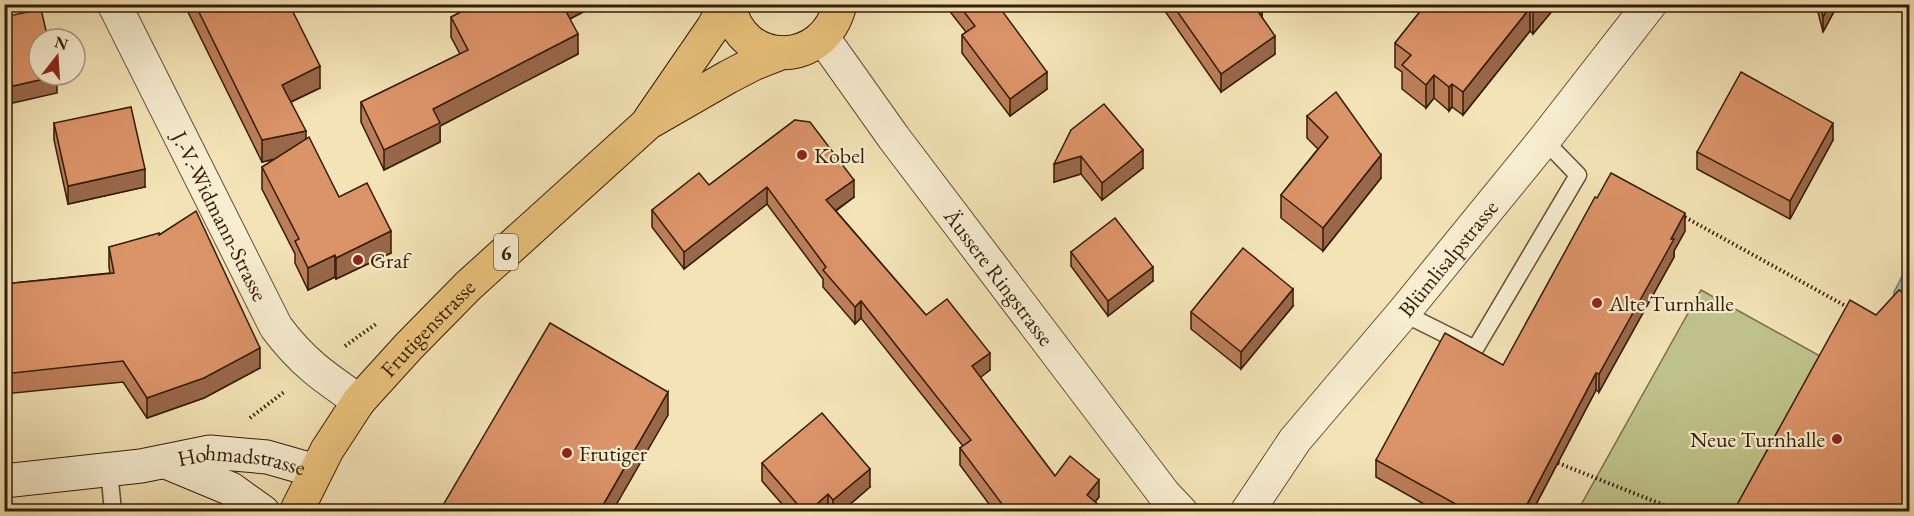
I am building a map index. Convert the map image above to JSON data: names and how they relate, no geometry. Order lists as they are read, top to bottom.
{
  "streets": {
    "main road": ["6", "Frutigenstrasse"],
    "street": [
      "J.-V.-Widmann-Strasse",
      "Blümlisalpstrasse",
      "Äussere Ringstrasse",
      "Hohmadstrasse"
    ]
  },
  "crossings": [
    ["J.-V.-Widmann-Strasse", "Frutigenstrasse"],
    ["Äussere Ringstrasse", "Frutigenstrasse"],
    ["Frutigenstrasse", "Hohmadstrasse"]
  ],
  "places": [
    "Kobel",
    "Graf",
    "Alte Turnhalle",
    "Neue Turnhalle",
    "Frutiger"
  ],
  "north": "top"
}
